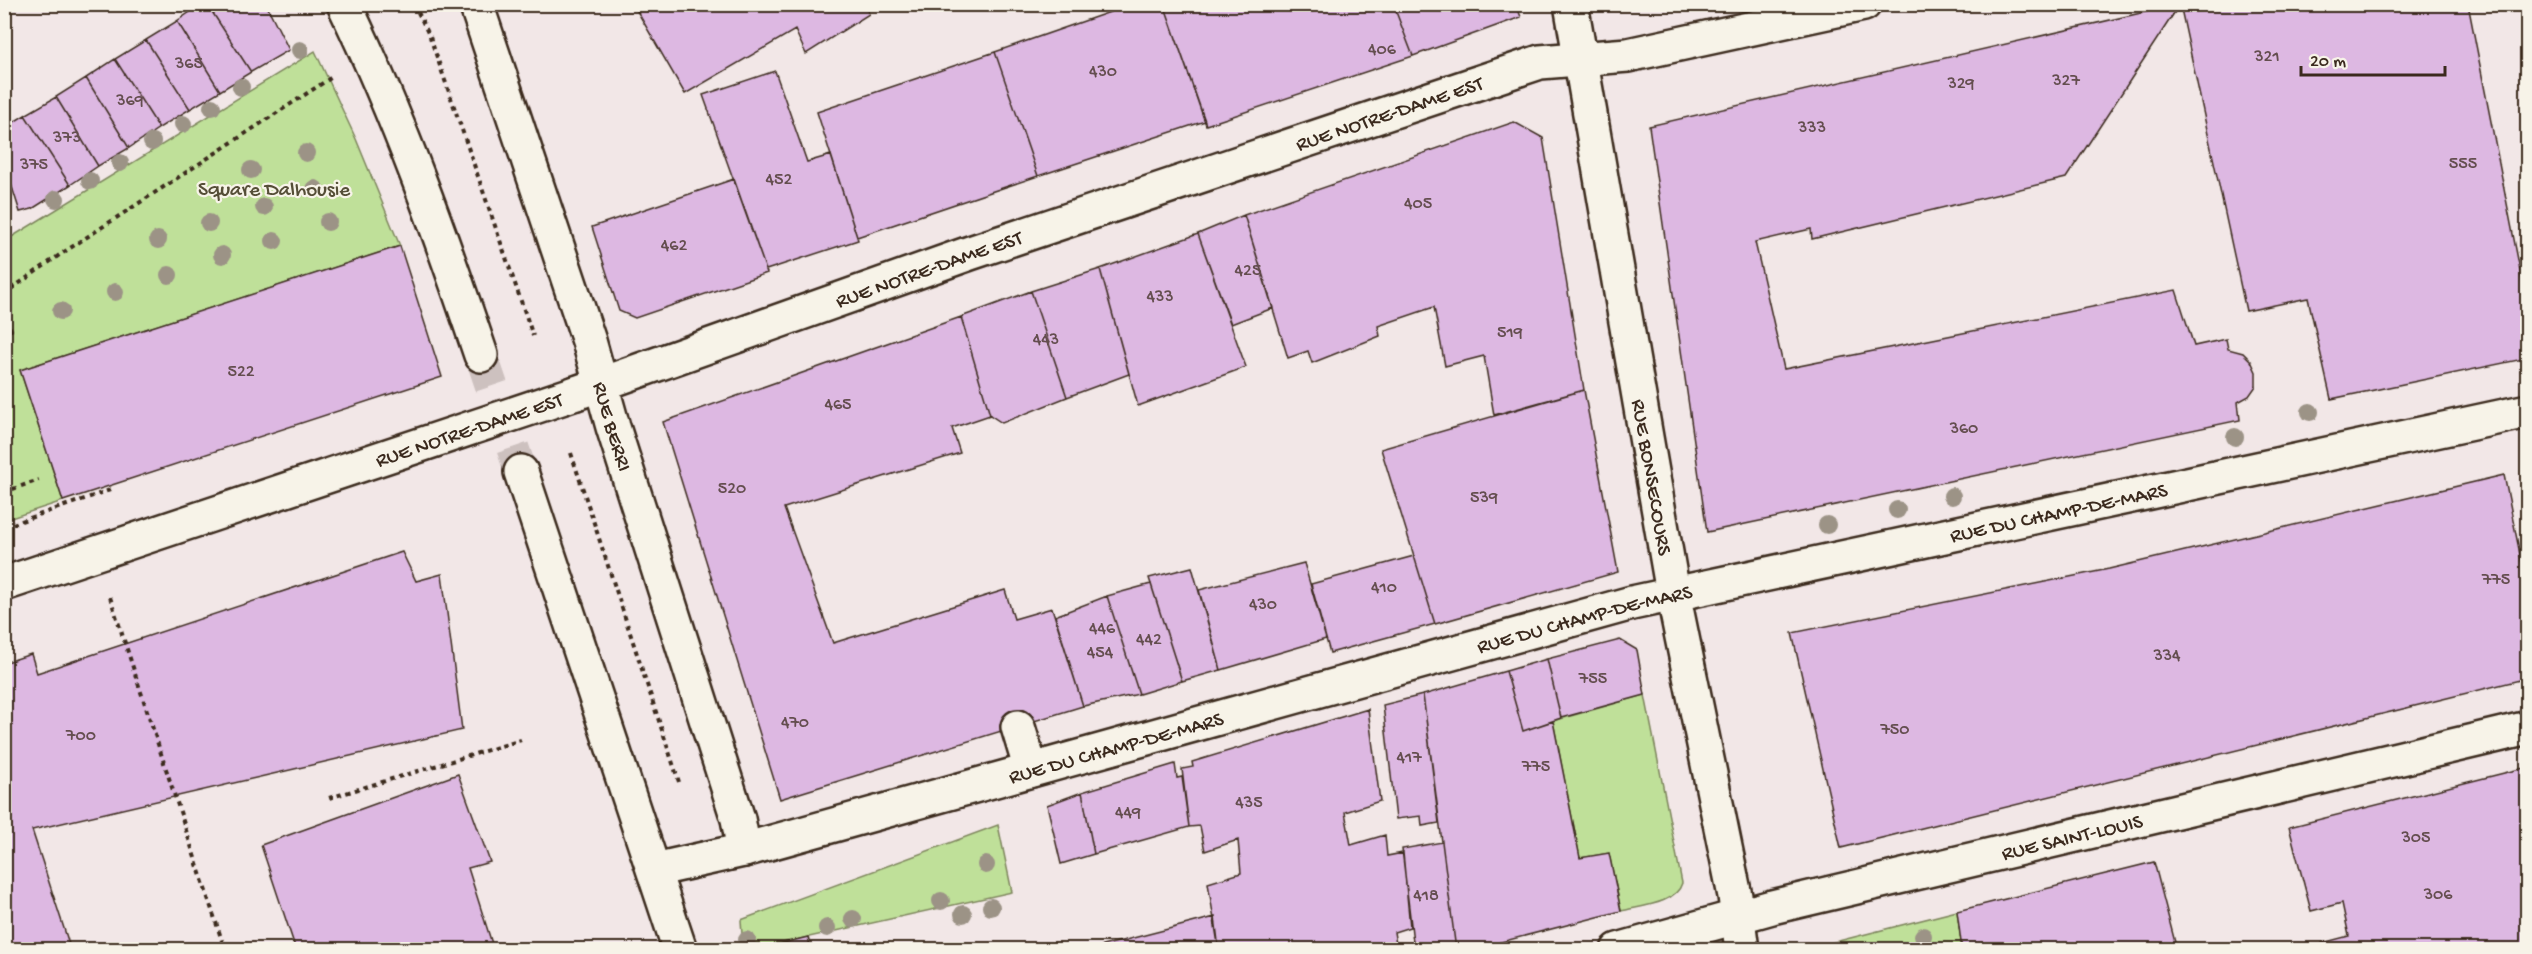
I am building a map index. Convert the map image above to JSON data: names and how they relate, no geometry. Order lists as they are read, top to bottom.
{
  "streets": {
    "street": [
      "RUE NOTRE-DAME EST",
      "RUE BERRI",
      "RUE BONSECOURS",
      "RUE DU CHAMP-DE-MARS",
      "RUE SAINT-LOUIS"
    ]
  },
  "crossings": [
    ["RUE NOTRE-DAME EST", "RUE BERRI"],
    ["RUE NOTRE-DAME EST", "RUE BONSECOURS"],
    ["RUE BERRI", "RUE DU CHAMP-DE-MARS"],
    ["RUE BONSECOURS", "RUE DU CHAMP-DE-MARS"],
    ["RUE BONSECOURS", "RUE SAINT-LOUIS"]
  ],
  "parks": ["Square Dalhousie"],
  "house_numbers": [
    "406",
    "321",
    "365",
    "430",
    "327",
    "329",
    "369",
    "333",
    "373",
    "555",
    "375",
    "452",
    "405",
    "462",
    "425",
    "433",
    "519",
    "443",
    "522",
    "465",
    "360",
    "520",
    "539",
    "775",
    "410",
    "430",
    "446",
    "442",
    "454",
    "334",
    "755",
    "470",
    "750",
    "700",
    "417",
    "775",
    "435",
    "449",
    "305",
    "306",
    "418"
  ],
  "scale_bar": "20 m"
}
